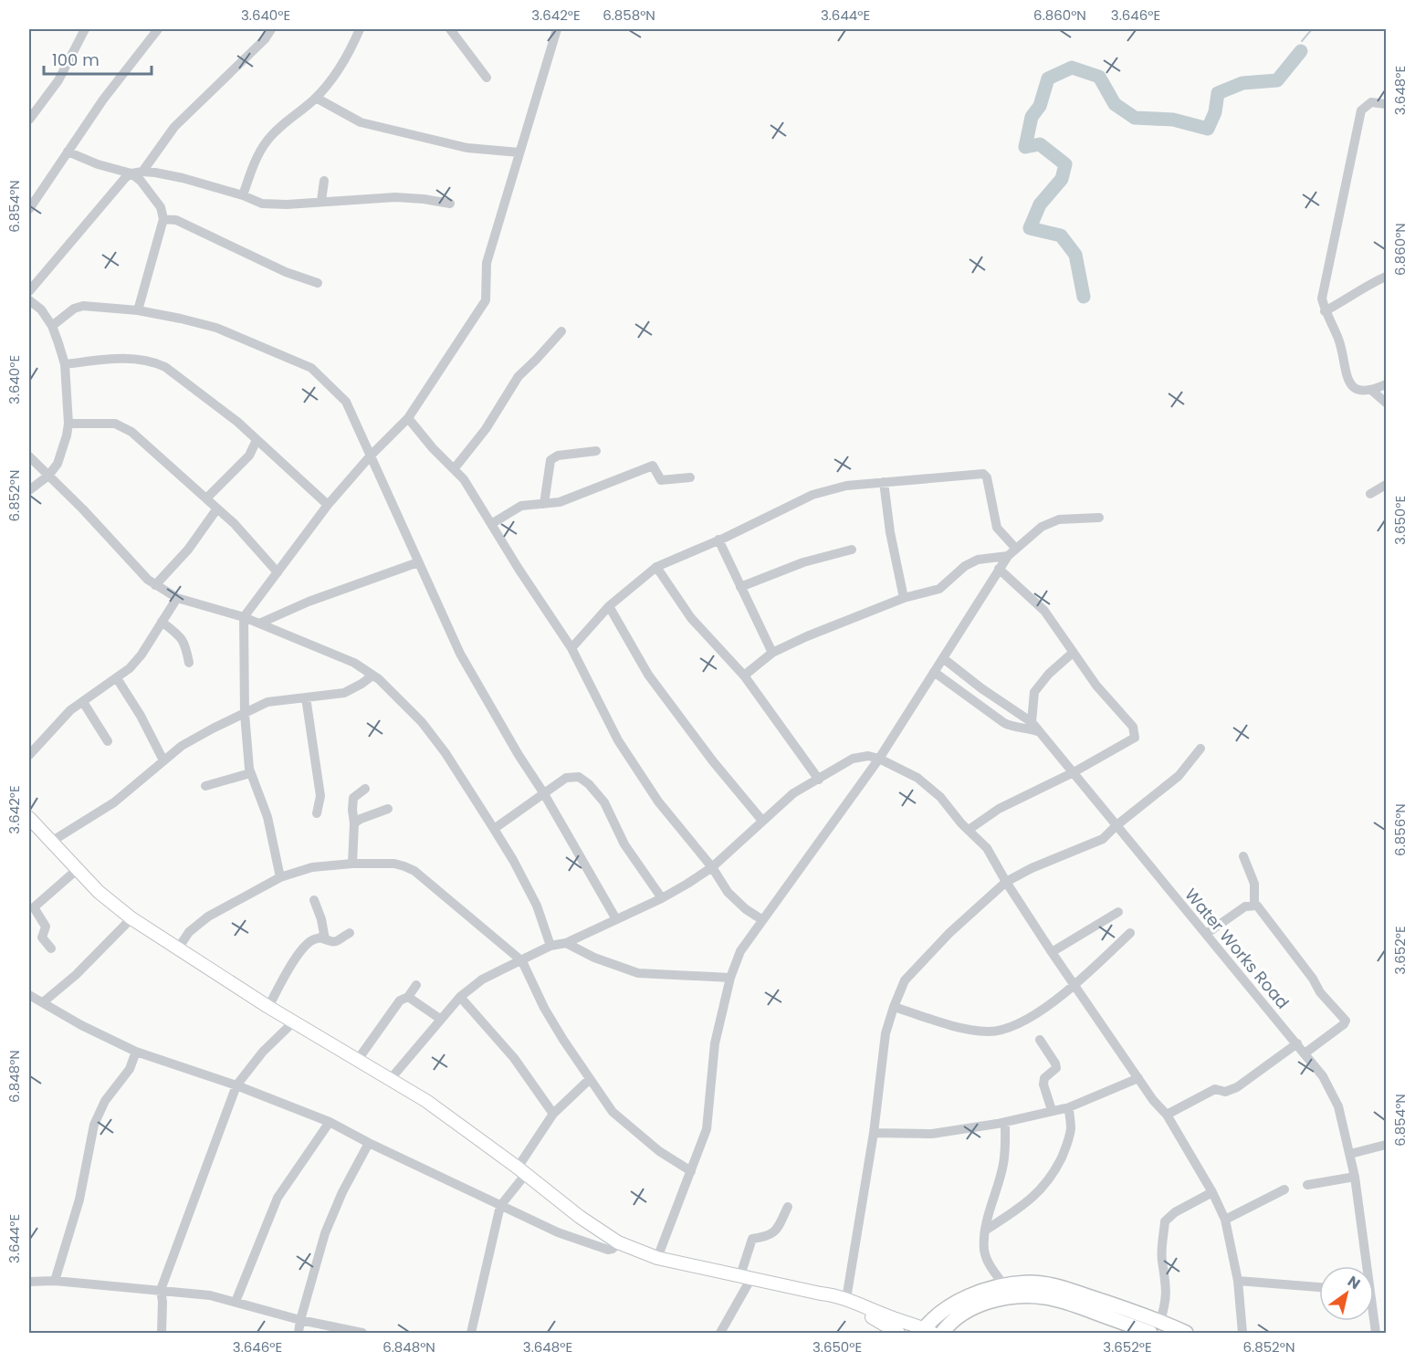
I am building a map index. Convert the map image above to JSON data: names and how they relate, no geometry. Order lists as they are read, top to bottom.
{
  "streets": {
    "street": ["Water Works Road"]
  },
  "scale_bar": "100 m",
  "north": "top right",
  "coordinates": [
    "3.640°E",
    "3.642°E",
    "6.858°N",
    "3.644°E",
    "6.860°N",
    "3.646°E",
    "3.648°E",
    "6.854°N",
    "6.852°N",
    "3.650°E",
    "6.856°N",
    "3.652°E",
    "6.848°N"
  ]
}
